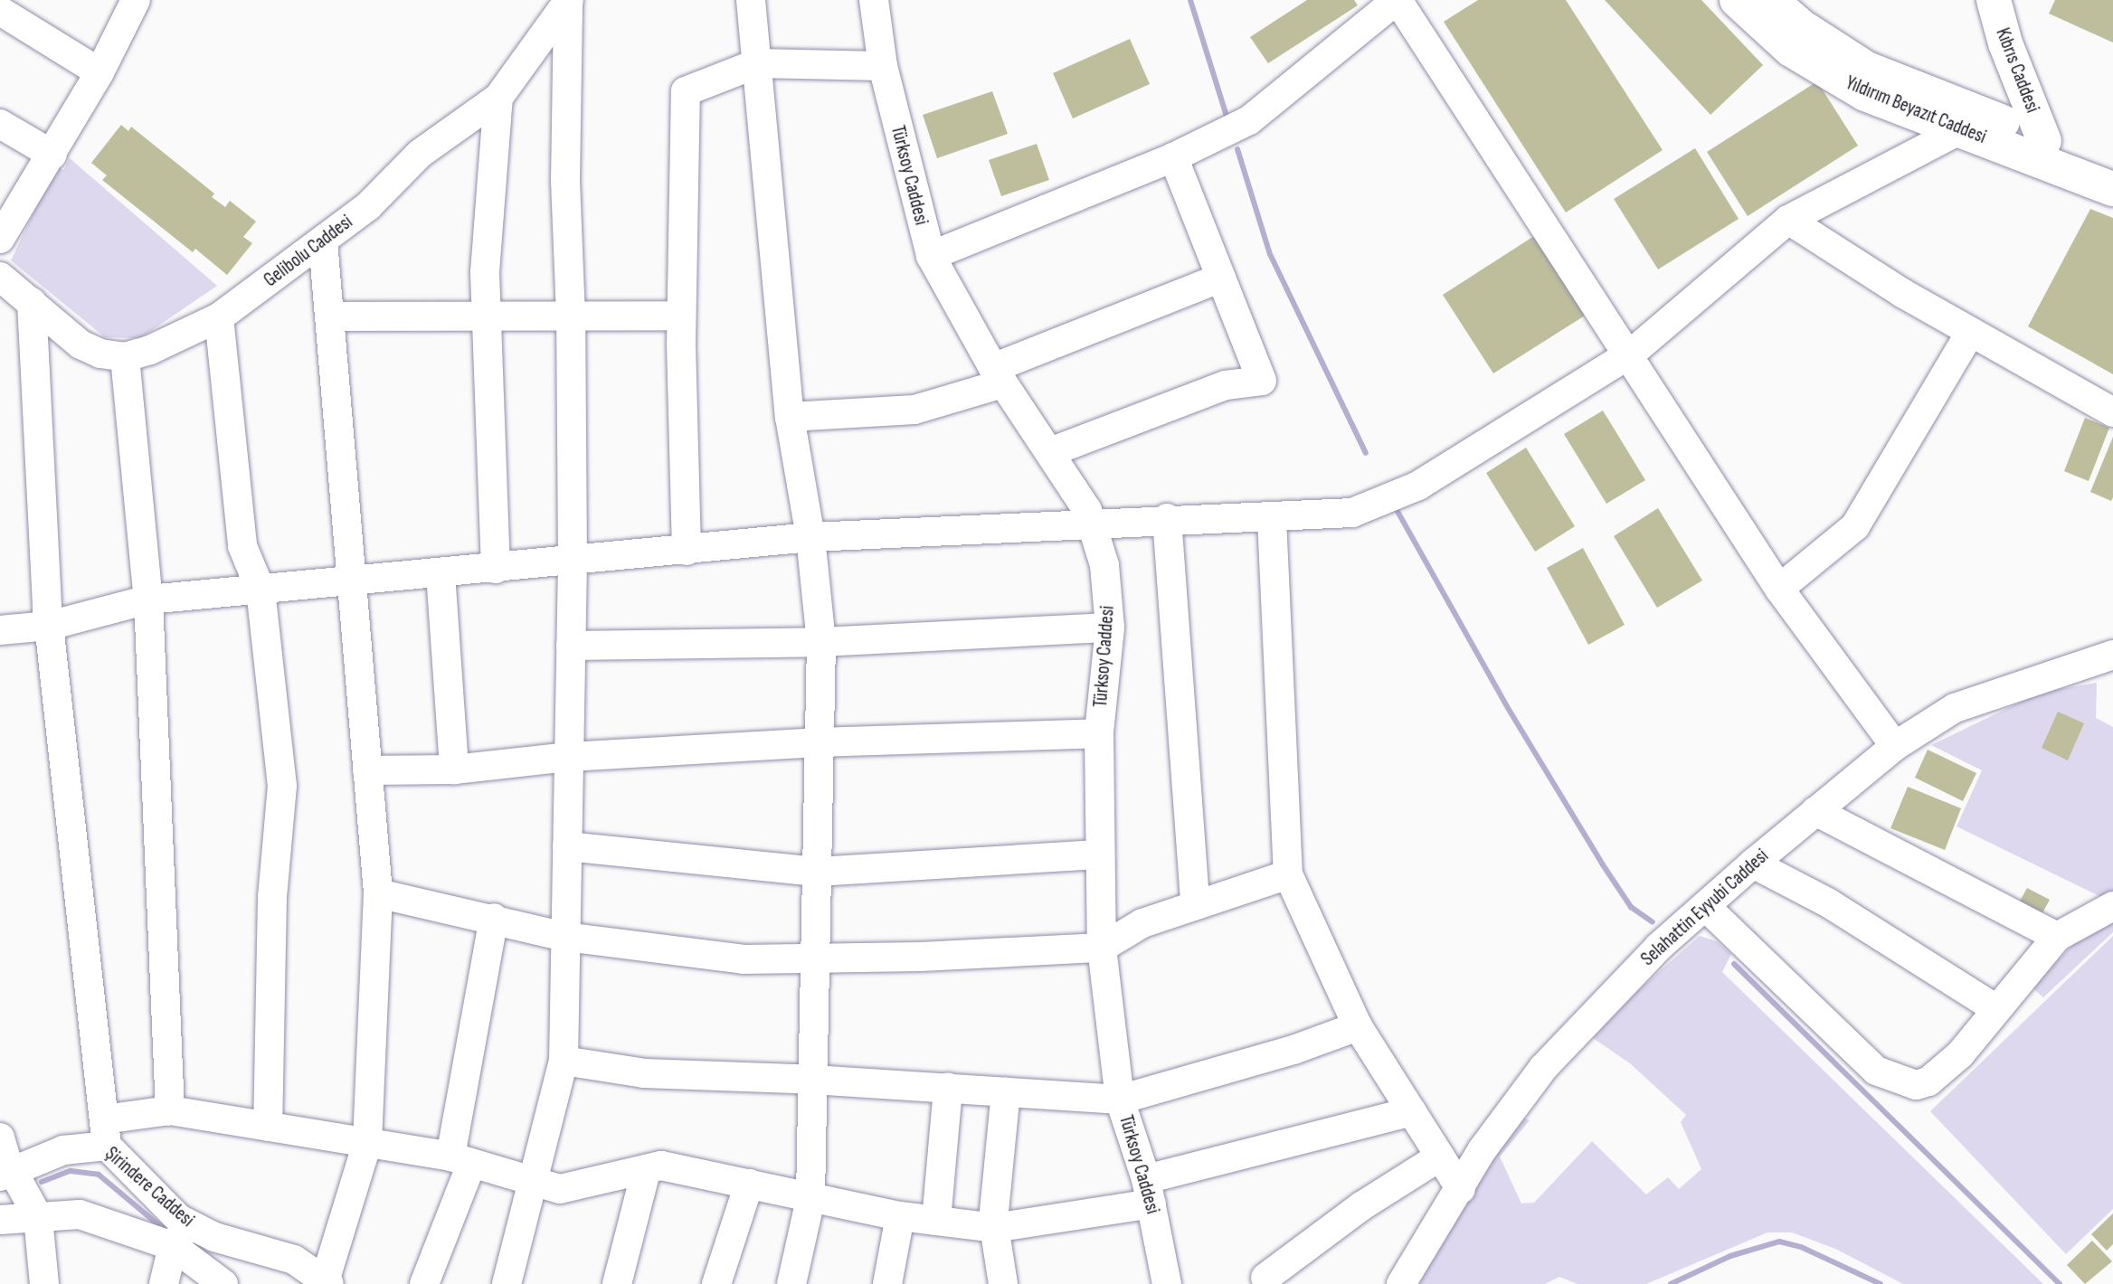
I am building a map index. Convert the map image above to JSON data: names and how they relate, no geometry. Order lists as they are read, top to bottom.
{
  "streets": {
    "main road": ["Kıbrıs Caddesi", "Yıldırım Beyazıt Caddesi"],
    "street": [
      "Türksoy Caddesi",
      "Gelibolu Caddesi",
      "Selahattin Eyyubi Caddesi",
      "Şirindere Caddesi"
    ]
  }
}
